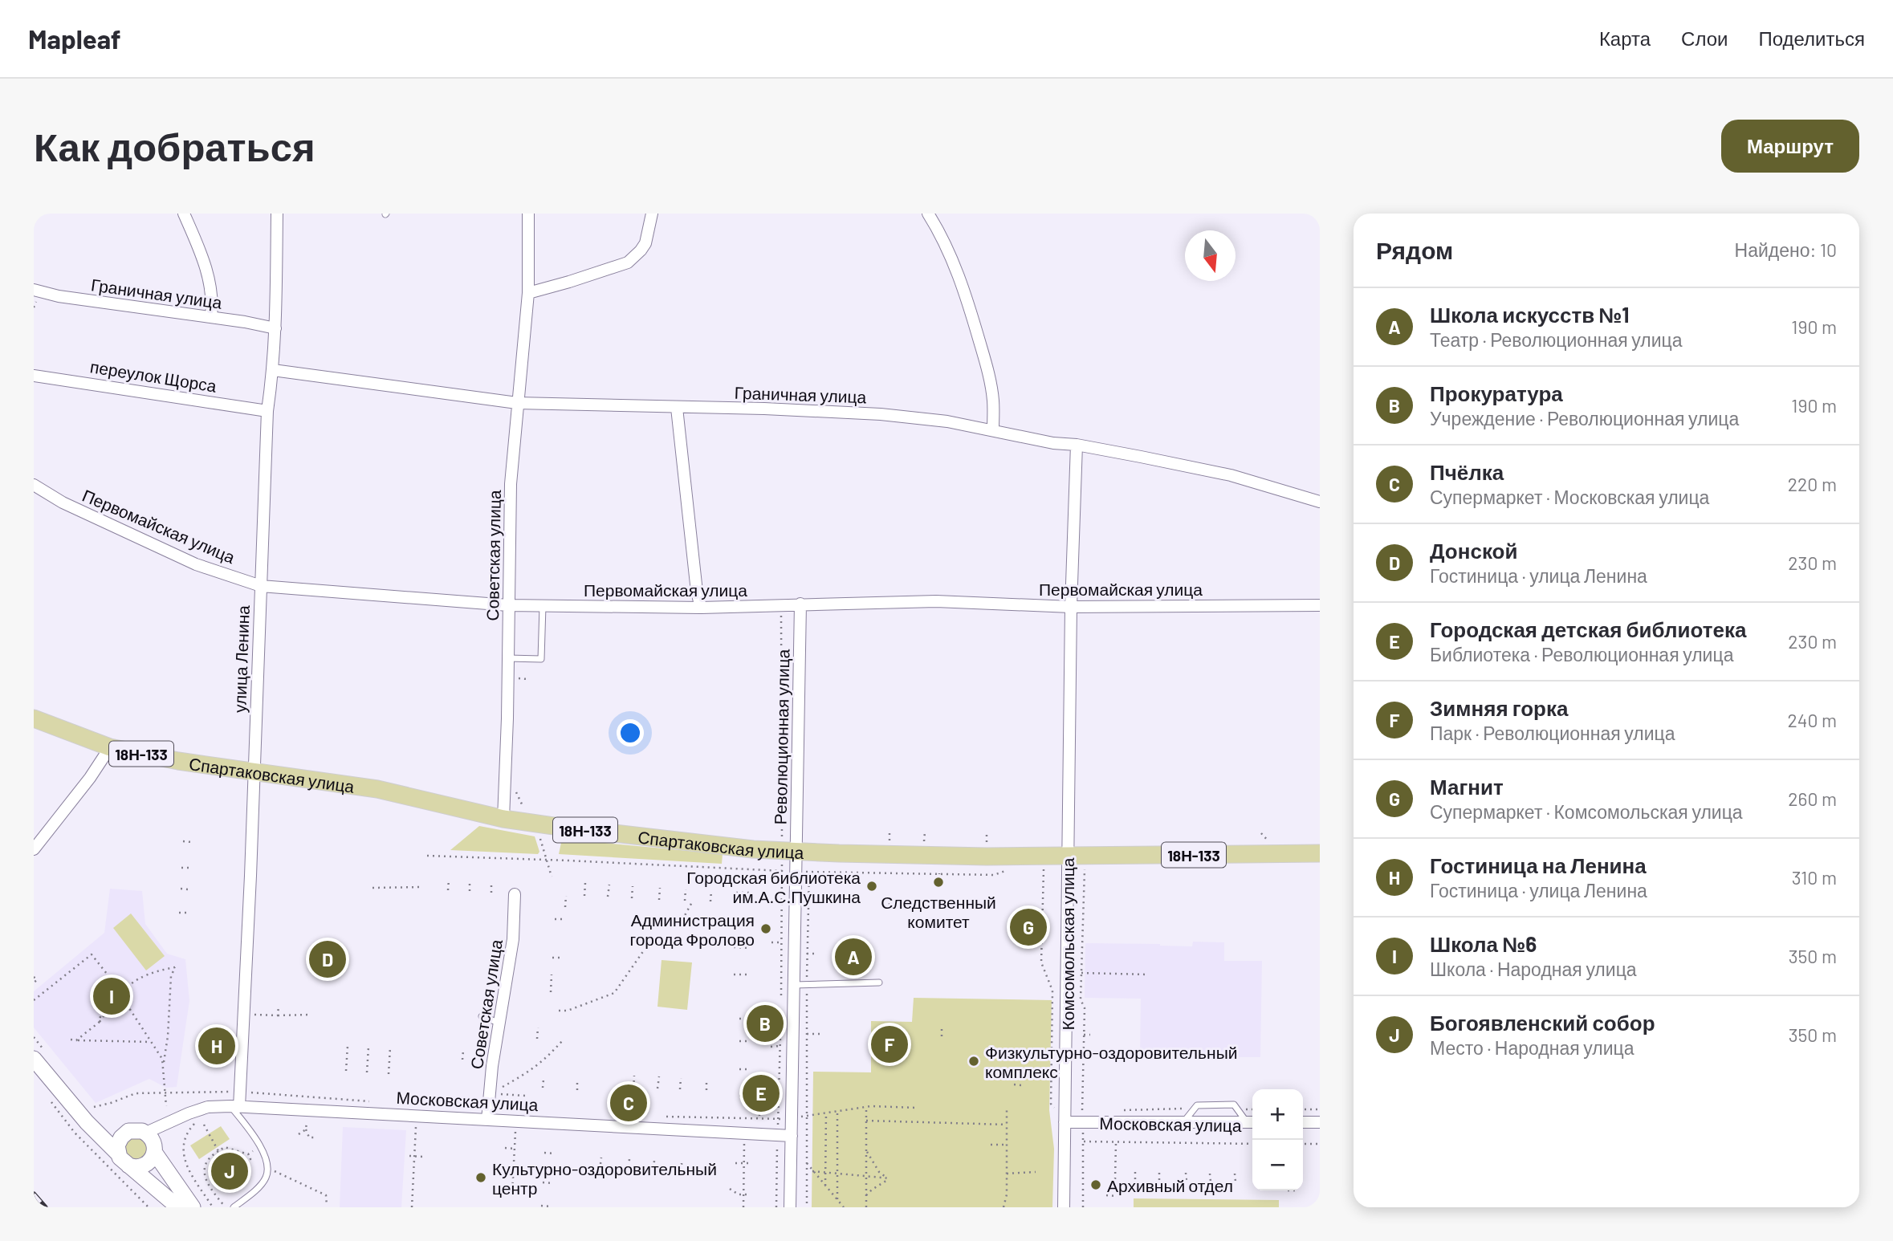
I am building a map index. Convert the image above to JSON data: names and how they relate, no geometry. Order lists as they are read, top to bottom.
{
  "streets": {
    "main road": ["18Н-133", "Спартаковская улица"],
    "street": [
      "Граничная улица",
      "переулок Щорса",
      "Первомайская улица",
      "Советская улица",
      "улица Ленина",
      "Революционная улица",
      "Комсомольская улица",
      "Московская улица"
    ]
  },
  "crossings": [
    ["Граничная улица", "Советская улица"],
    ["Граничная улица", "улица Ленина"],
    ["Граничная улица", "Комсомольская улица"],
    ["переулок Щорса", "улица Ленина"],
    ["Первомайская улица", "Советская улица"],
    ["Первомайская улица", "улица Ленина"],
    ["Первомайская улица", "Революционная улица"],
    ["Первомайская улица", "Комсомольская улица"],
    ["Советская улица", "Спартаковская улица"],
    ["Советская улица", "Московская улица"],
    ["улица Ленина", "Спартаковская улица"],
    ["улица Ленина", "Московская улица"],
    ["Революционная улица", "Спартаковская улица"],
    ["Революционная улица", "Московская улица"],
    ["Спартаковская улица", "Комсомольская улица"],
    ["Комсомольская улица", "Московская улица"]
  ],
  "places": [
    "Следственный комитет",
    "Городская библиотека им.А.С.Пушкина",
    "Администрация города Фролово",
    "Физкультурно-оздоровительный комплекс",
    "Культурно-оздоровительный центр",
    "Архивный отдел"
  ],
  "north": "bottom",
  "page": {
    "header": "Mapleaf",
    "nav": ["Карта", "Слои", "Поделиться"],
    "buttons": "Маршрут",
    "title": "Как добраться",
    "heading": ["Рядом", "Найдено: 10"],
    "list": [
      {
        "mark": "A",
        "name": "Школа искусств №1",
        "note": "Театр · Революционная улица",
        "value": "190 m"
      },
      {
        "mark": "B",
        "name": "Прокуратура",
        "note": "Учреждение · Революционная улица",
        "value": "190 m"
      },
      {
        "mark": "C",
        "name": "Пчёлка",
        "note": "Супермаркет · Московская улица",
        "value": "220 m"
      },
      {
        "mark": "D",
        "name": "Донской",
        "note": "Гостиница · улица Ленина",
        "value": "230 m"
      },
      {
        "mark": "E",
        "name": "Городская детская библиотека",
        "note": "Библиотека · Революционная улица",
        "value": "230 m"
      },
      {
        "mark": "F",
        "name": "Зимняя горка",
        "note": "Парк · Революционная улица",
        "value": "240 m"
      },
      {
        "mark": "G",
        "name": "Магнит",
        "note": "Супермаркет · Комсомольская улица",
        "value": "260 m"
      },
      {
        "mark": "H",
        "name": "Гостиница на Ленина",
        "note": "Гостиница · улица Ленина",
        "value": "310 m"
      },
      {
        "mark": "I",
        "name": "Школа №6",
        "note": "Школа · Народная улица",
        "value": "350 m"
      },
      {
        "mark": "J",
        "name": "Богоявленский собор",
        "note": "Место · Народная улица",
        "value": "350 m"
      }
    ],
    "pins": [
      "G",
      "A",
      "D",
      "I",
      "B",
      "F",
      "H",
      "E",
      "C",
      "J"
    ],
    "map_buttons": ["+", "−"]
  }
}
